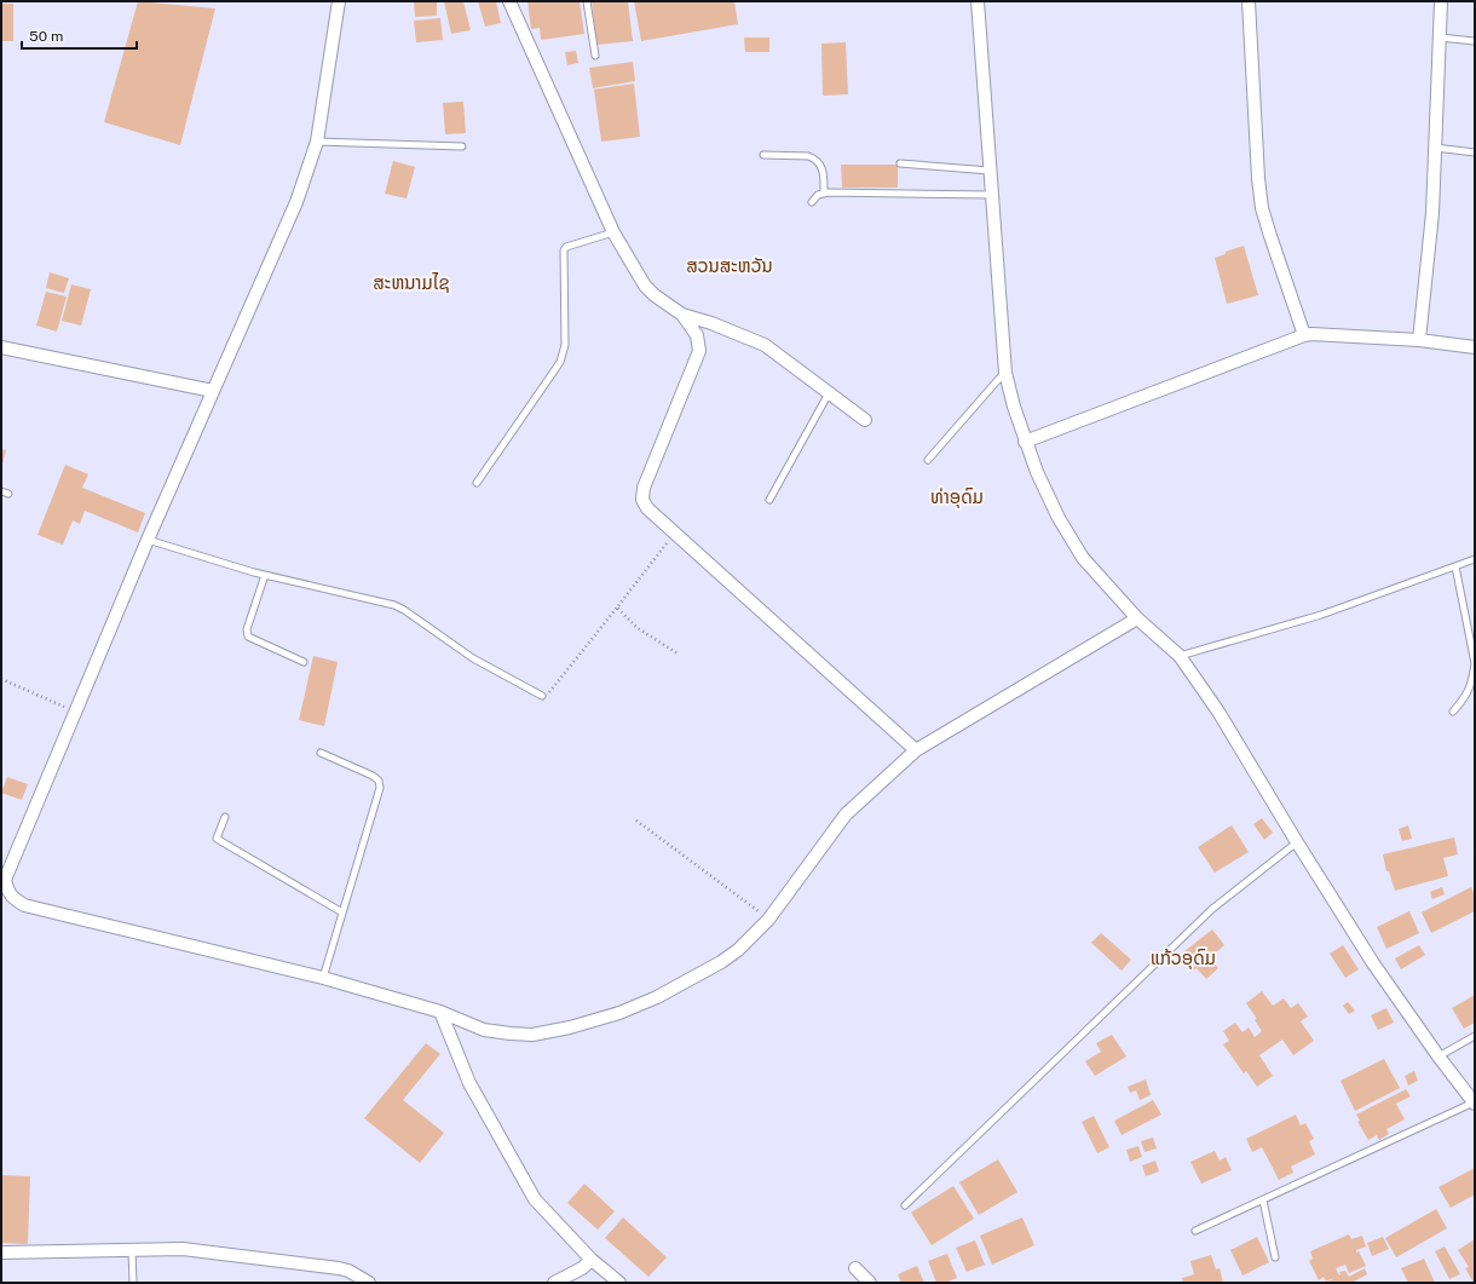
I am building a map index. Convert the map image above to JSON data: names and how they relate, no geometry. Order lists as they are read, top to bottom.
{
  "districts": [
    "ສວນສະຫວັນ",
    "ສະຫນາມໄຊ",
    "ທ່າອຸດົມ",
    "ແກ້ວອຸດົມ"
  ],
  "scale_bar": "50 m"
}
